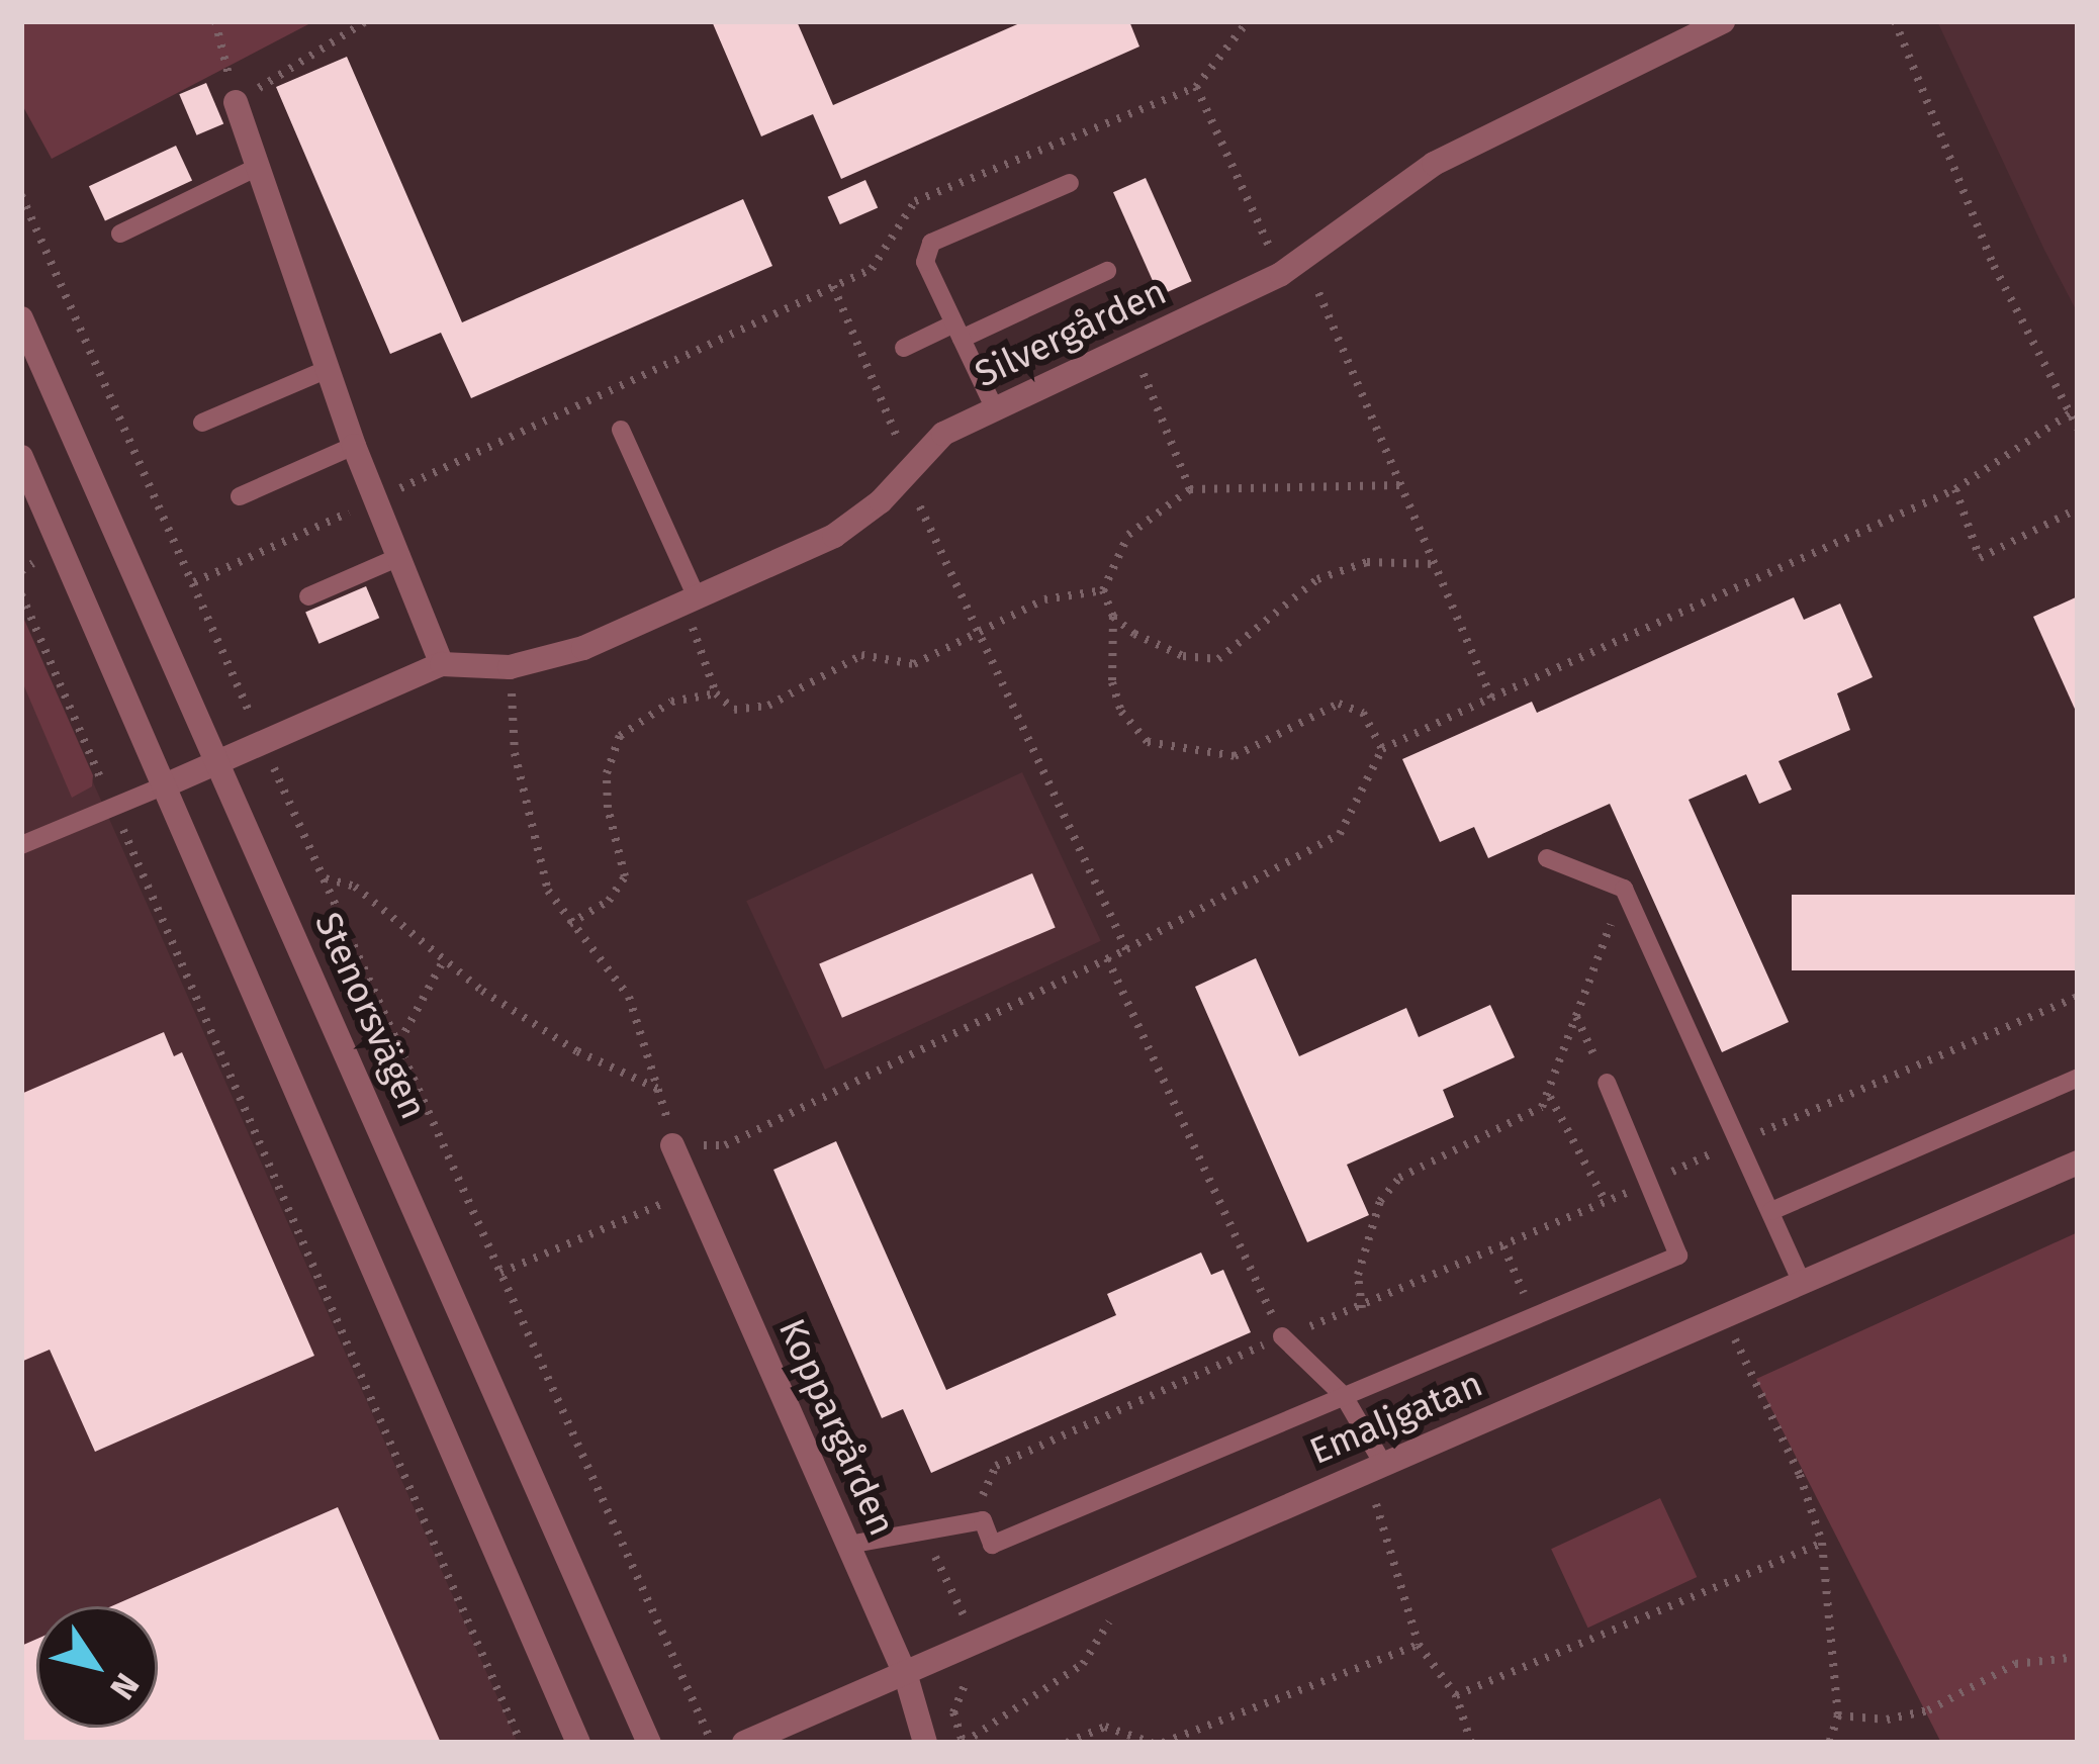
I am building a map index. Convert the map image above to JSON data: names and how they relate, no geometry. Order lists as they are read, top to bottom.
{
  "streets": {
    "street": [
      "Silvergården",
      "Stenorsvägen",
      "Emaljgatan",
      "Koppargården"
    ]
  },
  "crossings": [
    ["Silvergården", "Stenorsvägen"],
    ["Emaljgatan", "Koppargården"]
  ],
  "north": "bottom right"
}
